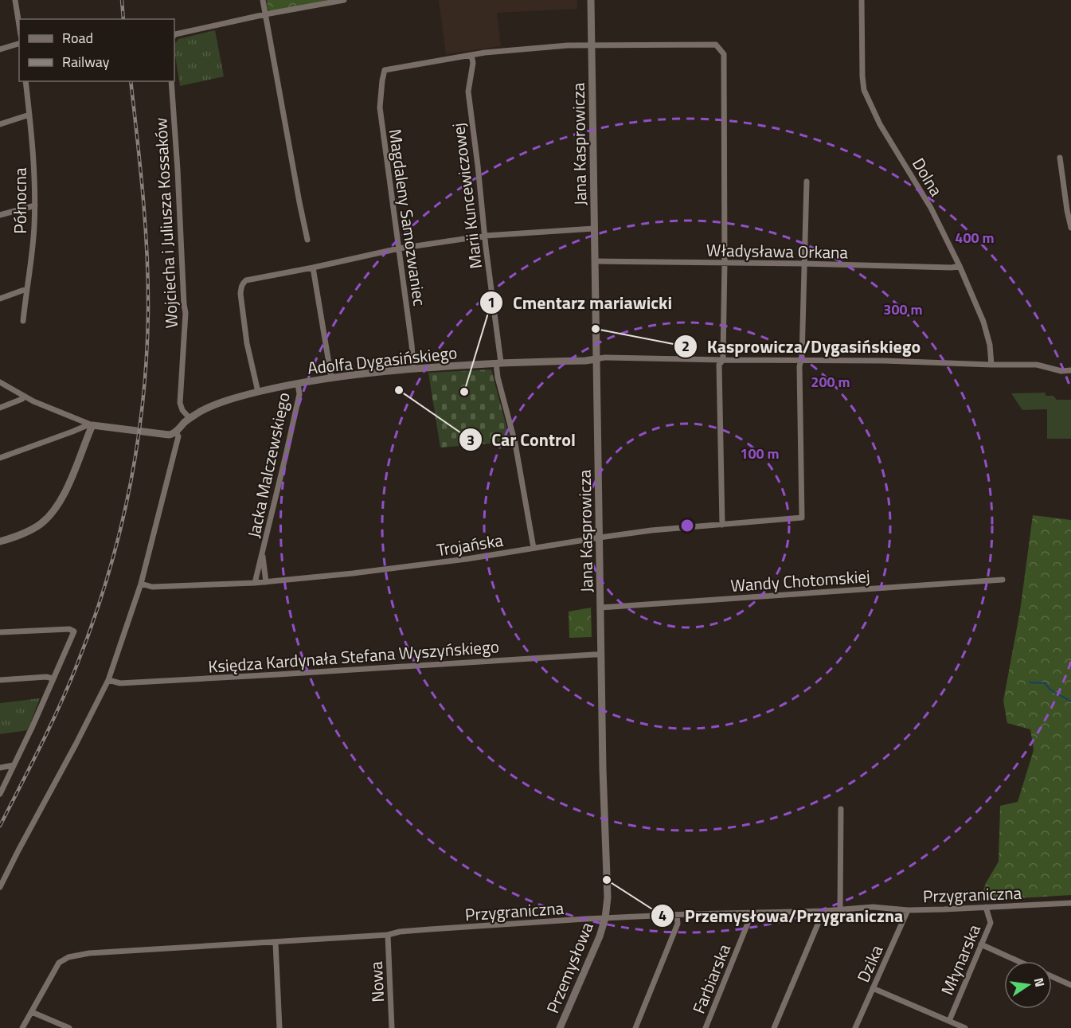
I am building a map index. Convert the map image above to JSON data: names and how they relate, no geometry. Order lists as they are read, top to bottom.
{
  "streets": {
    "street": [
      "Jana Kasprowicza",
      "Dolna",
      "Marii Kuncewiczowej",
      "Północna",
      "Magdaleny Samozwaniec",
      "Wojciecha i Juliusza Kossaków",
      "Władysława Orkana",
      "Adolfa Dygasińskiego",
      "Jacka Malczewskiego",
      "Trojańska",
      "Wandy Chotomskiej",
      "Księdza Kardynała Stefana Wyszyńskiego",
      "Przygraniczna",
      "Młynarska",
      "Dzika",
      "Przemysłowa",
      "Farbiarska",
      "Nowa"
    ]
  },
  "crossings": [
    ["Jana Kasprowicza", "Władysława Orkana"],
    ["Jana Kasprowicza", "Adolfa Dygasińskiego"],
    ["Jana Kasprowicza", "Trojańska"],
    ["Jana Kasprowicza", "Wandy Chotomskiej"],
    ["Jana Kasprowicza", "Księdza Kardynała Stefana Wyszyńskiego"],
    ["Jana Kasprowicza", "Przygraniczna"],
    ["Jana Kasprowicza", "Przemysłowa"],
    ["Dolna", "Władysława Orkana"],
    ["Dolna", "Adolfa Dygasińskiego"],
    ["Marii Kuncewiczowej", "Magdaleny Samozwaniec"],
    ["Marii Kuncewiczowej", "Adolfa Dygasińskiego"],
    ["Marii Kuncewiczowej", "Trojańska"],
    ["Magdaleny Samozwaniec", "Adolfa Dygasińskiego"],
    ["Wojciecha i Juliusza Kossaków", "Adolfa Dygasińskiego"],
    ["Adolfa Dygasińskiego", "Jacka Malczewskiego"],
    ["Adolfa Dygasińskiego", "Trojańska"],
    ["Jacka Malczewskiego", "Trojańska"],
    ["Przygraniczna", "Młynarska"],
    ["Przygraniczna", "Dzika"],
    ["Przygraniczna", "Przemysłowa"],
    ["Przygraniczna", "Farbiarska"],
    ["Przygraniczna", "Nowa"]
  ],
  "places": [
    "Kasprowicza/Dygasińskiego",
    "Car Control",
    "Cmentarz mariawicki",
    "Przemysłowa/Przygraniczna"
  ],
  "legend": ["Road", "Railway"],
  "north": "right",
  "rings": [
    "400 m",
    "300 m",
    "200 m",
    "100 m"
  ]
}
